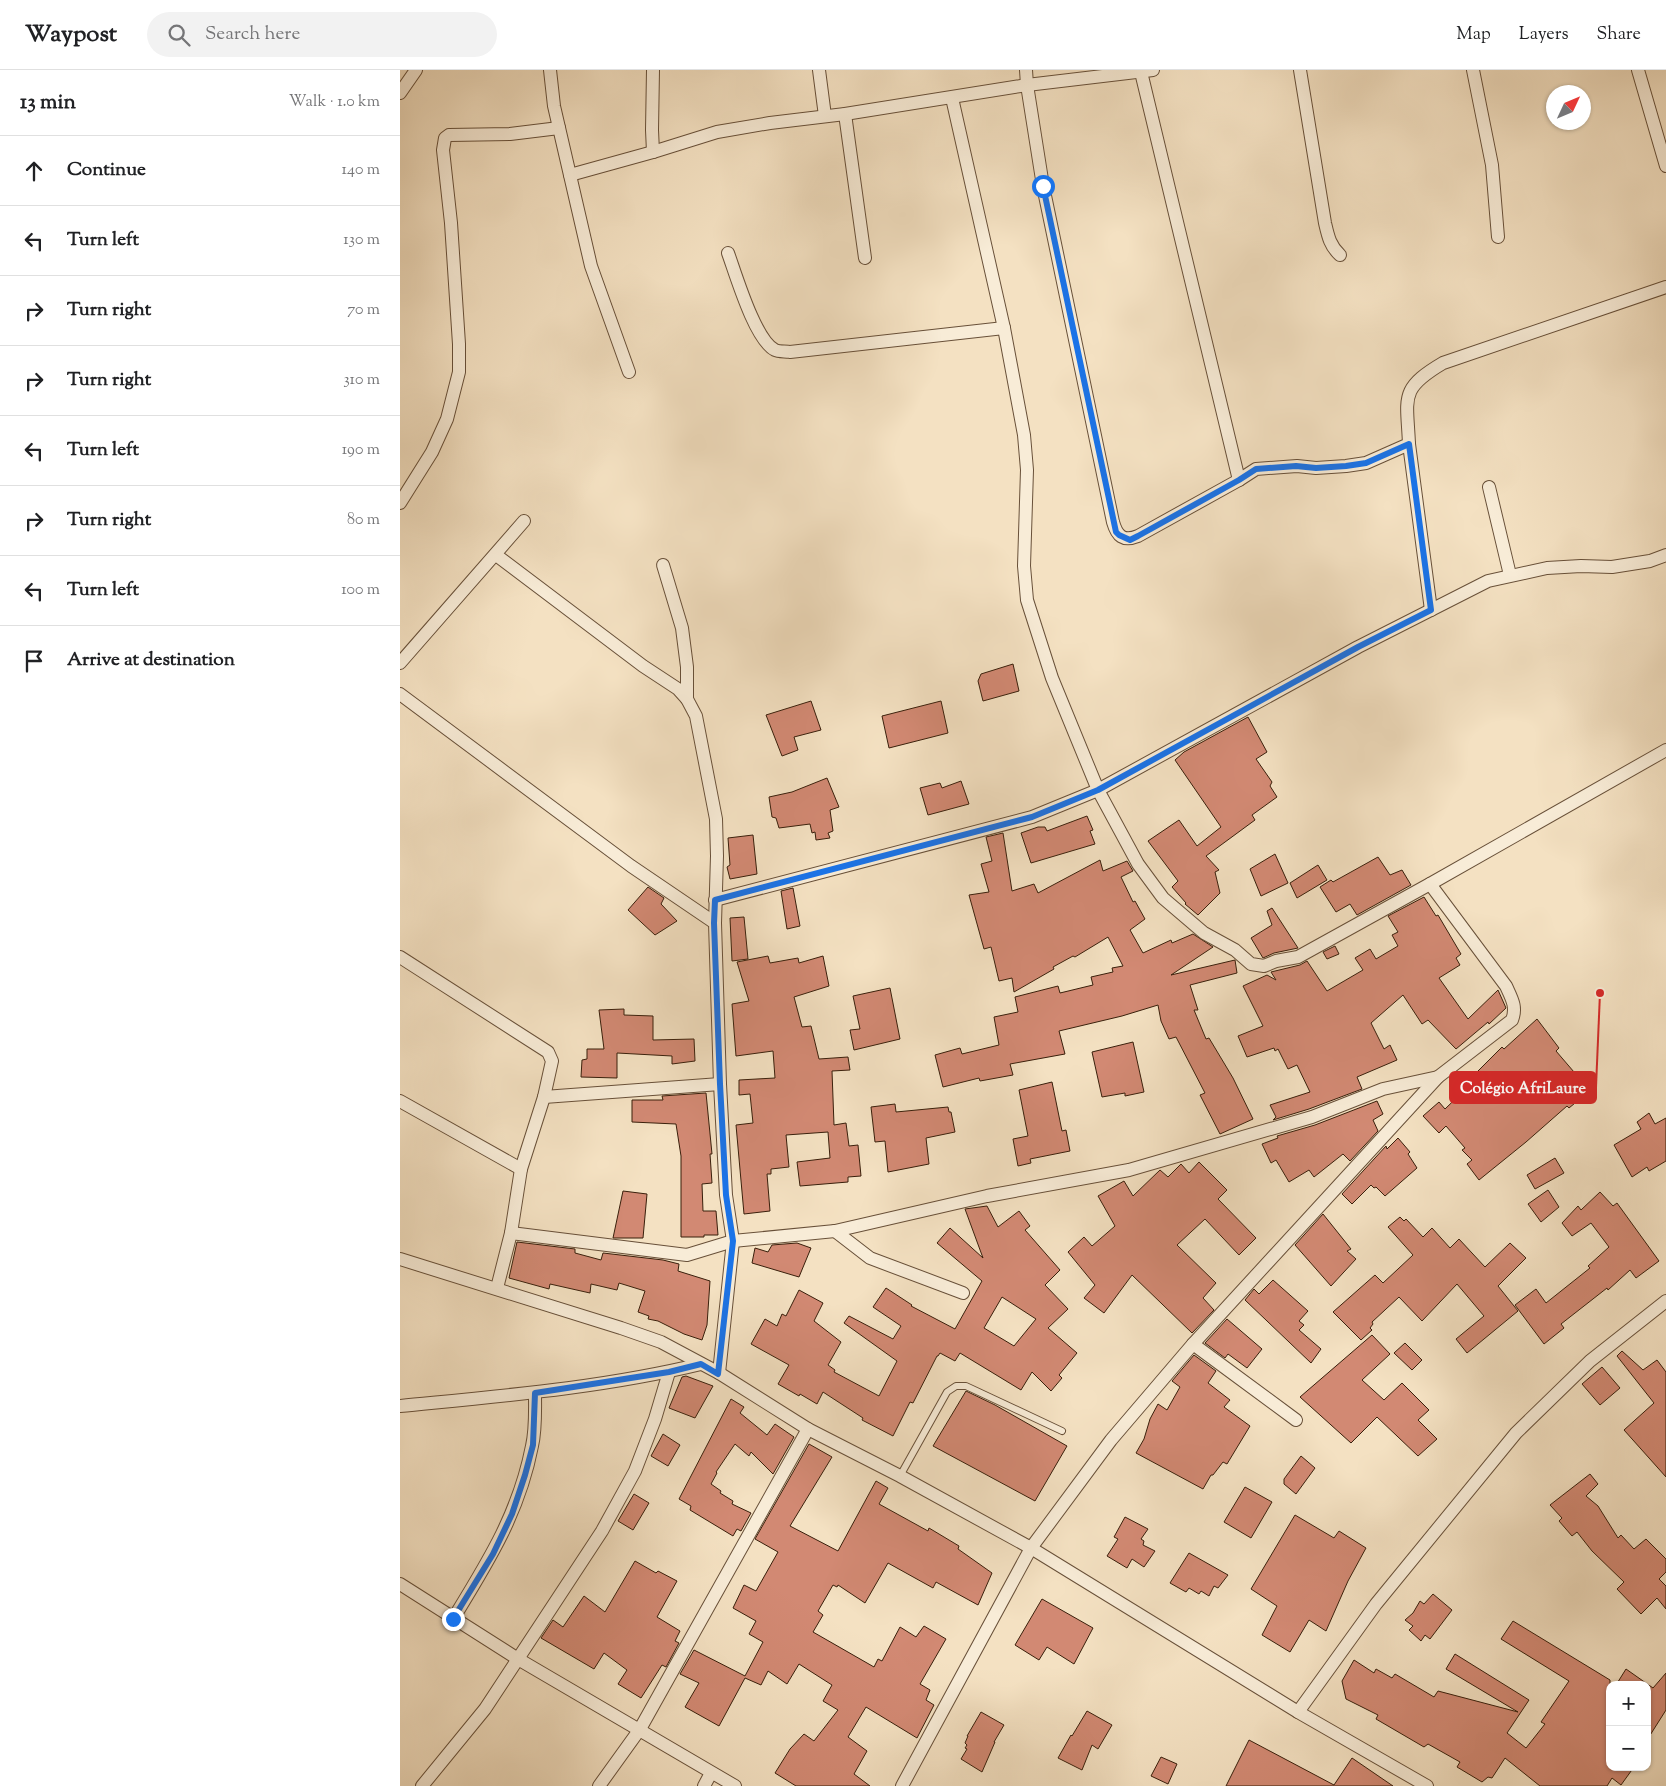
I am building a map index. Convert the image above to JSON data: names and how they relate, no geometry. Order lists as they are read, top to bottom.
{
  "places": ["Colégio AfriLaure"],
  "north": "top right",
  "page": {
    "header": "Waypost",
    "search": "Search here",
    "nav": ["Map", "Layers", "Share"],
    "heading": ["13 min", "Walk · 1.0 km"],
    "list": [
      ["Continue", "140 m"],
      ["Turn left", "130 m"],
      ["Turn right", "70 m"],
      ["Turn right", "310 m"],
      ["Turn left", "190 m"],
      ["Turn right", "80 m"],
      ["Turn left", "100 m"],
      "Arrive at destination"
    ],
    "map_buttons": ["+", "−"]
  }
}
